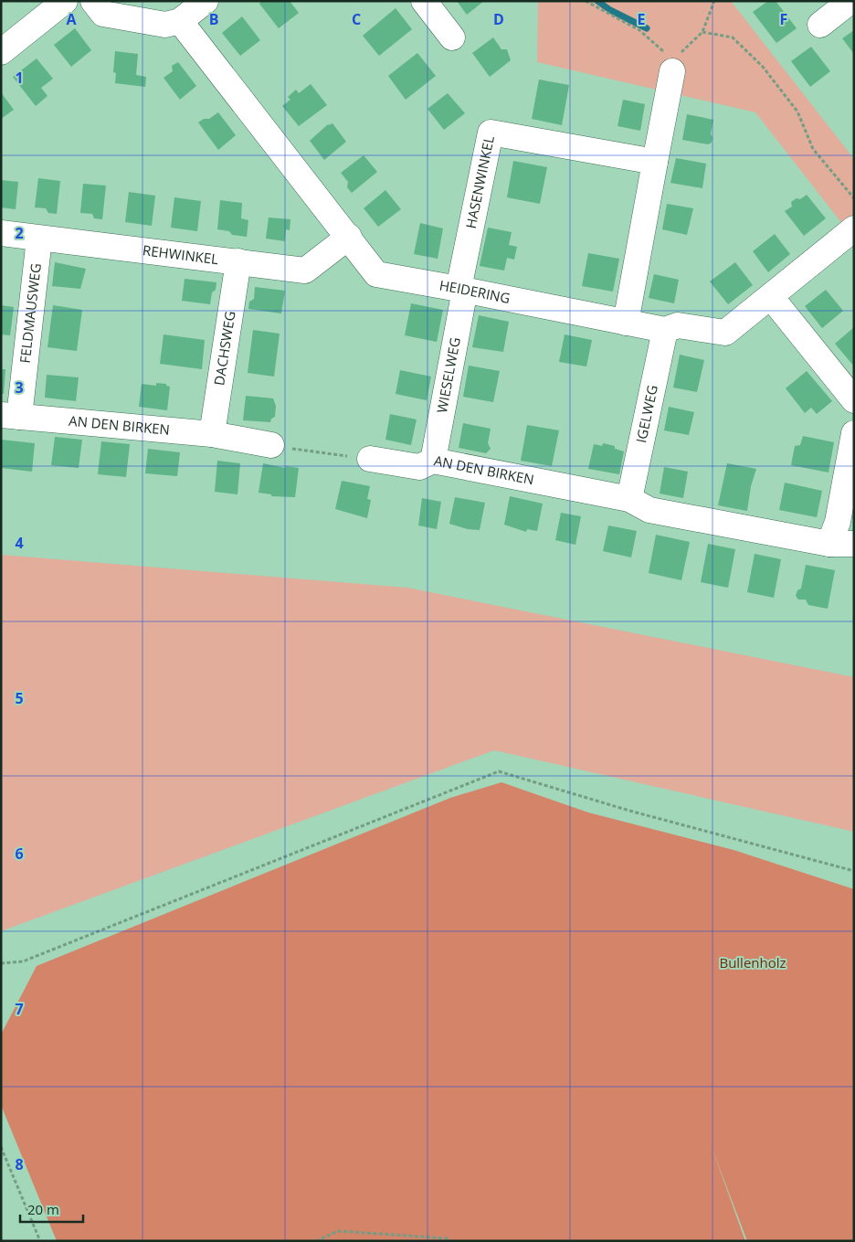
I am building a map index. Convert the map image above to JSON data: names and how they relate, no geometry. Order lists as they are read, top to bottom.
{
  "streets": {
    "street": [
      "HASENWINKEL",
      "REHWINKEL",
      "HEIDERING",
      "FELDMAUSWEG",
      "DACHSWEG",
      "WIESELWEG",
      "IGELWEG",
      "AN DEN BIRKEN"
    ]
  },
  "crossings": [
    ["HASENWINKEL", "HEIDERING"],
    ["HASENWINKEL", "WIESELWEG"],
    ["REHWINKEL", "HEIDERING"],
    ["REHWINKEL", "FELDMAUSWEG"],
    ["REHWINKEL", "DACHSWEG"],
    ["HEIDERING", "WIESELWEG"],
    ["HEIDERING", "IGELWEG"],
    ["FELDMAUSWEG", "AN DEN BIRKEN"],
    ["DACHSWEG", "AN DEN BIRKEN"],
    ["WIESELWEG", "AN DEN BIRKEN"],
    ["IGELWEG", "AN DEN BIRKEN"]
  ],
  "parks": ["Bullenholz"],
  "scale_bar": "20 m",
  "grid": {
    "columns": [
      "A",
      "B",
      "C",
      "D",
      "E",
      "F"
    ],
    "rows": [
      "1",
      "2",
      "3",
      "4",
      "5",
      "6",
      "7",
      "8"
    ]
  }
}
